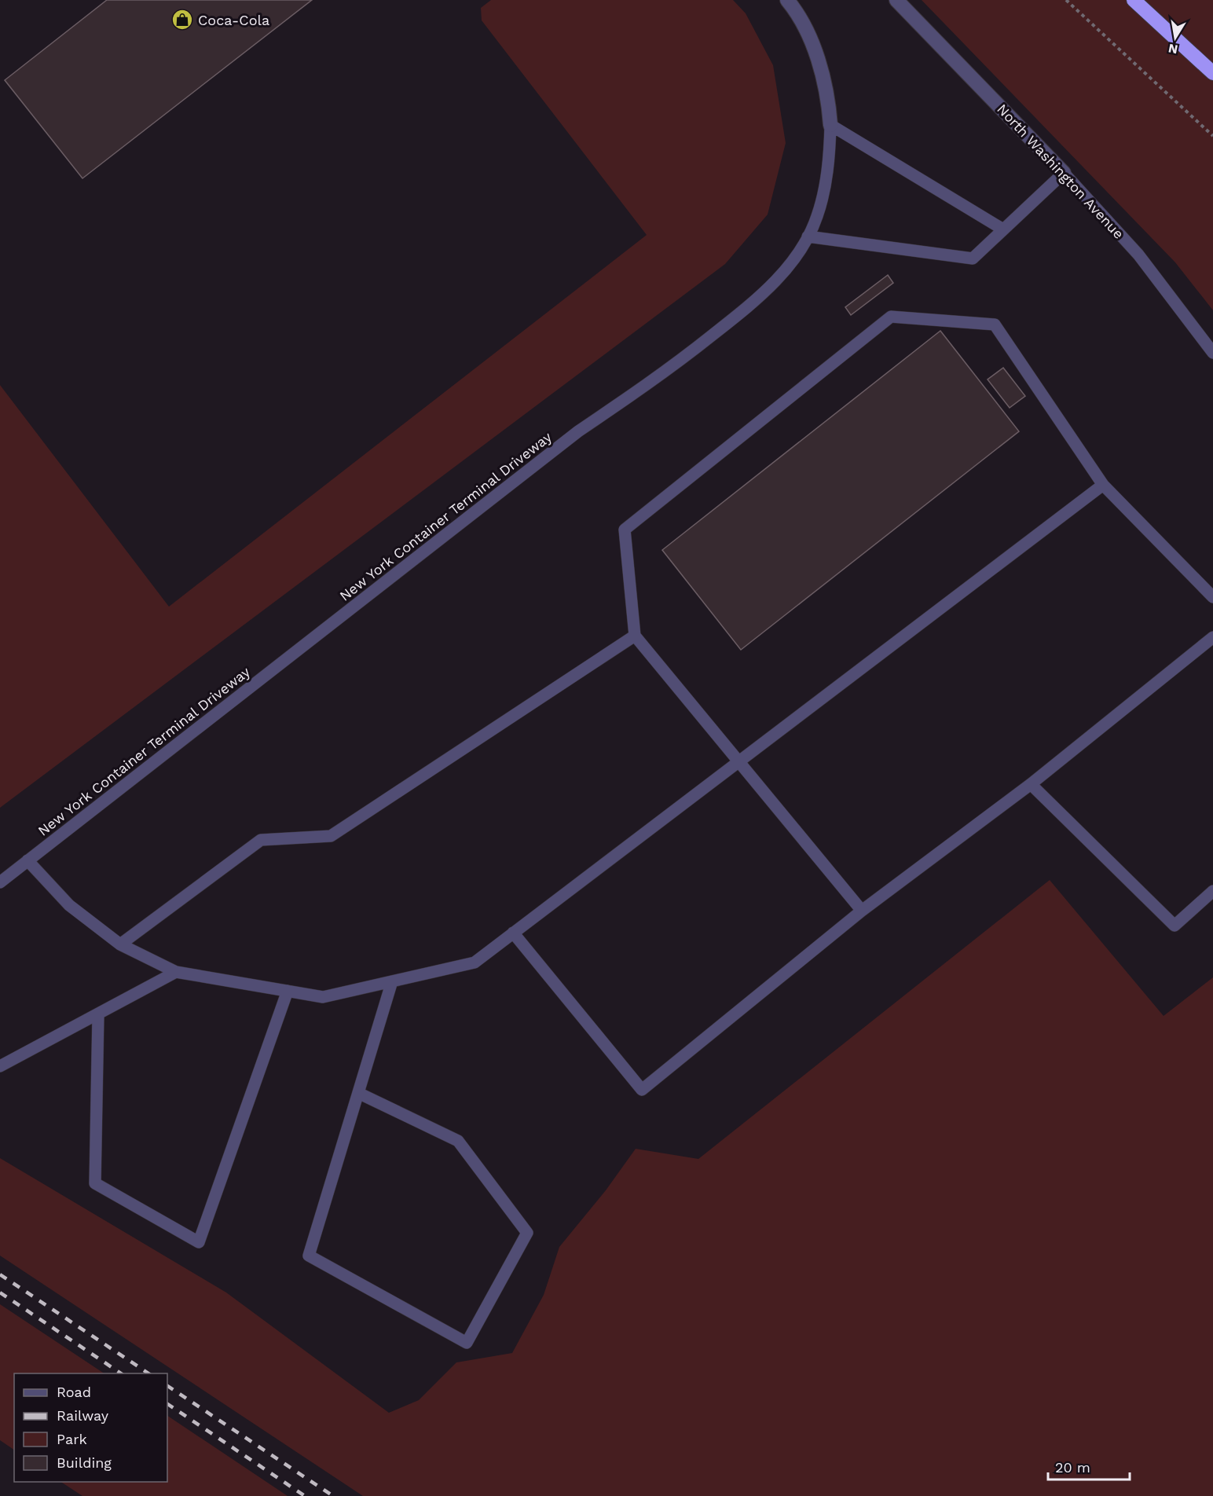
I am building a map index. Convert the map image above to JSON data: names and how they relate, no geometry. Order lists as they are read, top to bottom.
{
  "streets": {
    "street": ["North Washington Avenue"],
    "lane": ["New York Container Terminal Driveway"]
  },
  "places": {
    "shop": ["Coca-Cola"]
  },
  "legend": [
    "Road",
    "Railway",
    "Park",
    "Building"
  ],
  "scale_bar": "20 m",
  "north": "bottom"
}
